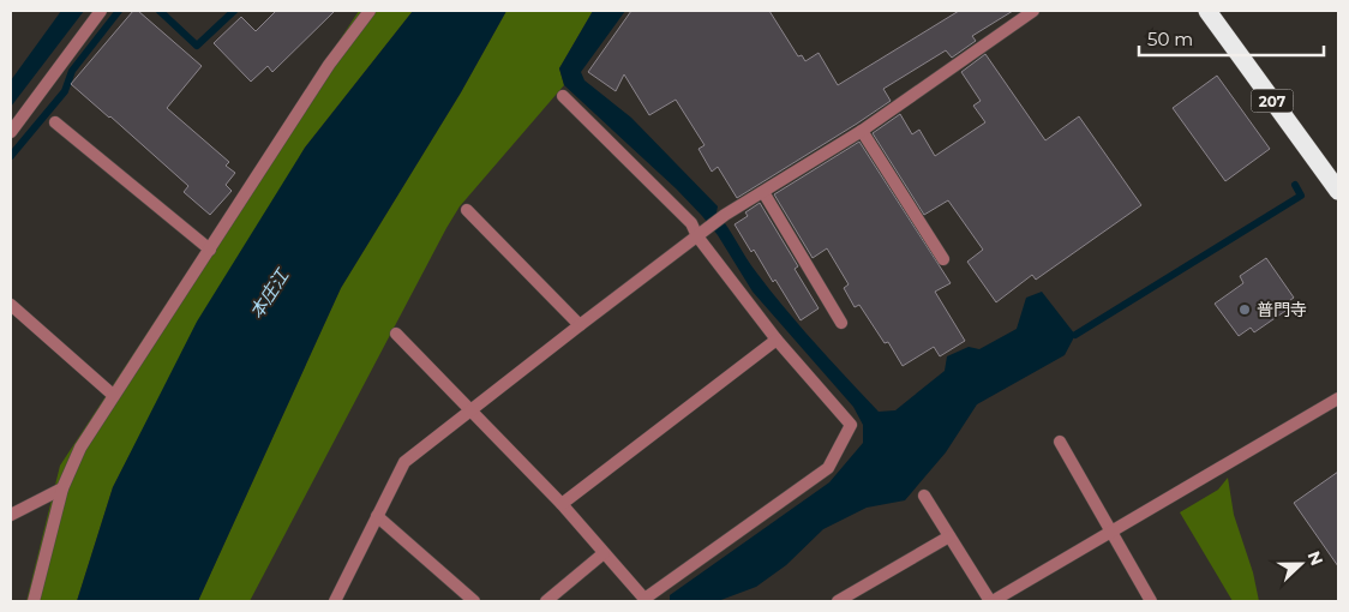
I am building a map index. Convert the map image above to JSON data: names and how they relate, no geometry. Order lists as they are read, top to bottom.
{
  "streets": {
    "highway": ["207"]
  },
  "water": ["本庄江"],
  "places": ["普門寺"],
  "scale_bar": "50 m",
  "north": "right"
}
